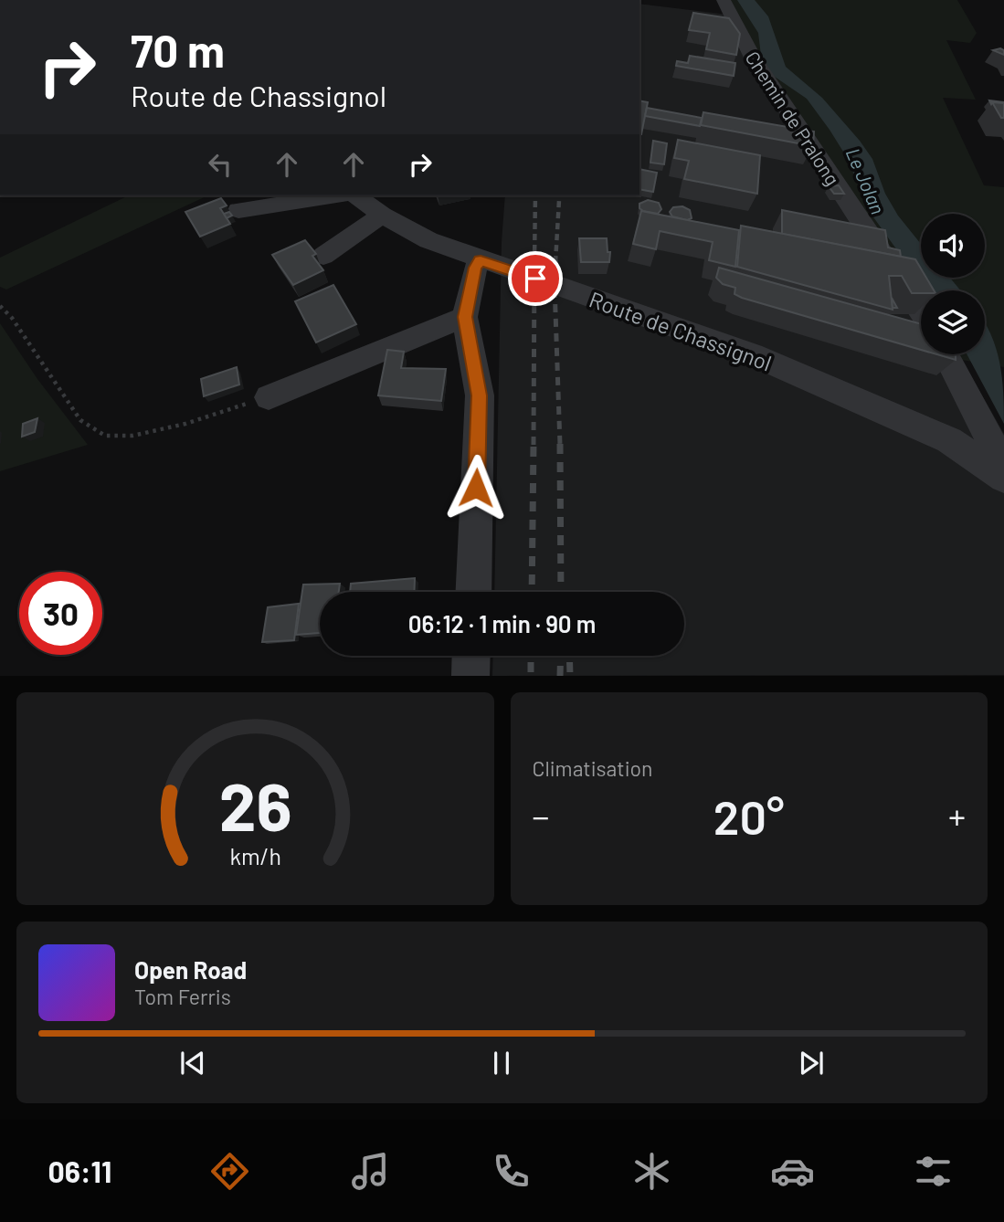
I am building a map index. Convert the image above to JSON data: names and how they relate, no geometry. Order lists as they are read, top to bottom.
{
  "streets": {
    "street": ["Chemin de Pralong", "Route de Chassignol"]
  },
  "water": ["Le Jolan"],
  "page": {
    "turn": ["70 m", "Route de Chassignol"],
    "limit": "30",
    "trip": "06:12 · 1 min · 90 m",
    "tile": "Climatisation",
    "heat": ["−", "20°", "+"],
    "song": ["Open Road", "Tom Ferris"],
    "tabs": "06:11",
    "gauge": ["26", "km/h"]
  }
}
